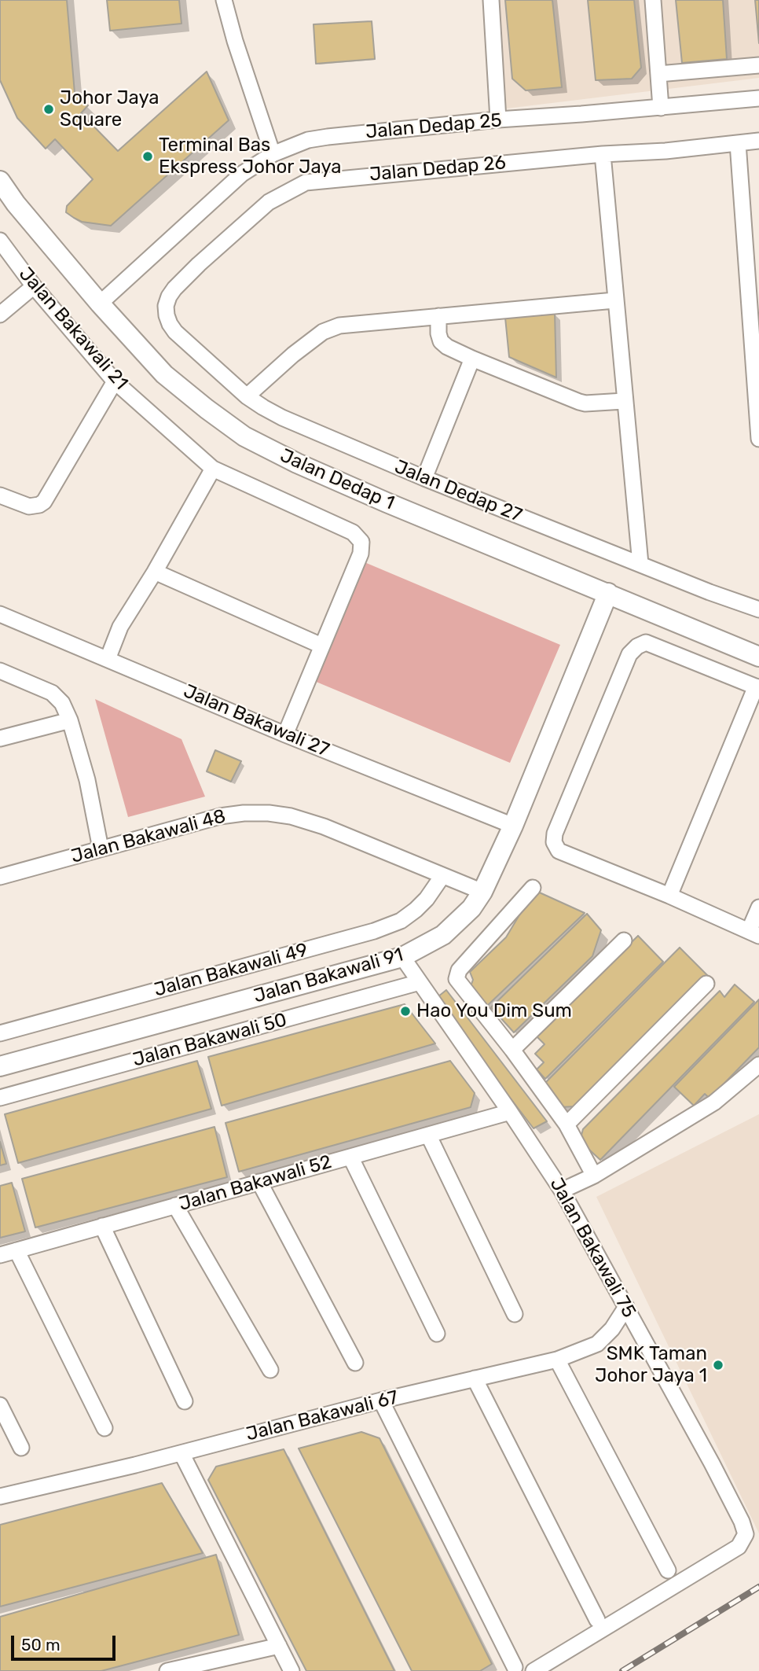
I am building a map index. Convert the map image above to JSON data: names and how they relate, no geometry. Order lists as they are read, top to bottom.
{
  "streets": {
    "main road": ["Jalan Dedap 1", "Jalan Bakawali 91"],
    "street": [
      "Jalan Dedap 25",
      "Jalan Dedap 26",
      "Jalan Bakawali 21",
      "Jalan Dedap 27",
      "Jalan Bakawali 27",
      "Jalan Bakawali 48",
      "Jalan Bakawali 49",
      "Jalan Bakawali 50",
      "Jalan Bakawali 52",
      "Jalan Bakawali 75",
      "Jalan Bakawali 67"
    ]
  },
  "crossings": [
    ["Jalan Dedap 25", "Jalan Dedap 1"],
    ["Jalan Dedap 26", "Jalan Dedap 27"],
    ["Jalan Dedap 1", "Jalan Bakawali 91"],
    ["Jalan Bakawali 27", "Jalan Bakawali 91"],
    ["Jalan Bakawali 48", "Jalan Bakawali 49"],
    ["Jalan Bakawali 48", "Jalan Bakawali 91"],
    ["Jalan Bakawali 91", "Jalan Bakawali 75"],
    ["Jalan Bakawali 50", "Jalan Bakawali 75"],
    ["Jalan Bakawali 52", "Jalan Bakawali 75"],
    ["Jalan Bakawali 75", "Jalan Bakawali 67"]
  ],
  "places": [
    "Johor Jaya Square",
    "Terminal Bas Ekspress Johor Jaya",
    "Hao You Dim Sum",
    "SMK Taman Johor Jaya 1"
  ],
  "scale_bar": "50 m"
}
